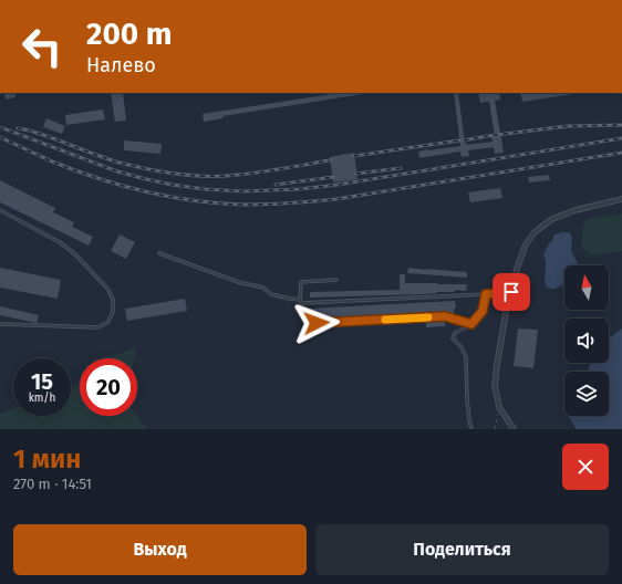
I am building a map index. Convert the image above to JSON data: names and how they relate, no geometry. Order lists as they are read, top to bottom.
{
  "north": "top",
  "page": {
    "turn": ["200 m", "Налево"],
    "speed": "15 km/h",
    "limit": "20",
    "heading": ["1 мин", "270 m · 14:51"],
    "buttons": ["Выход", "Поделиться"]
  }
}
